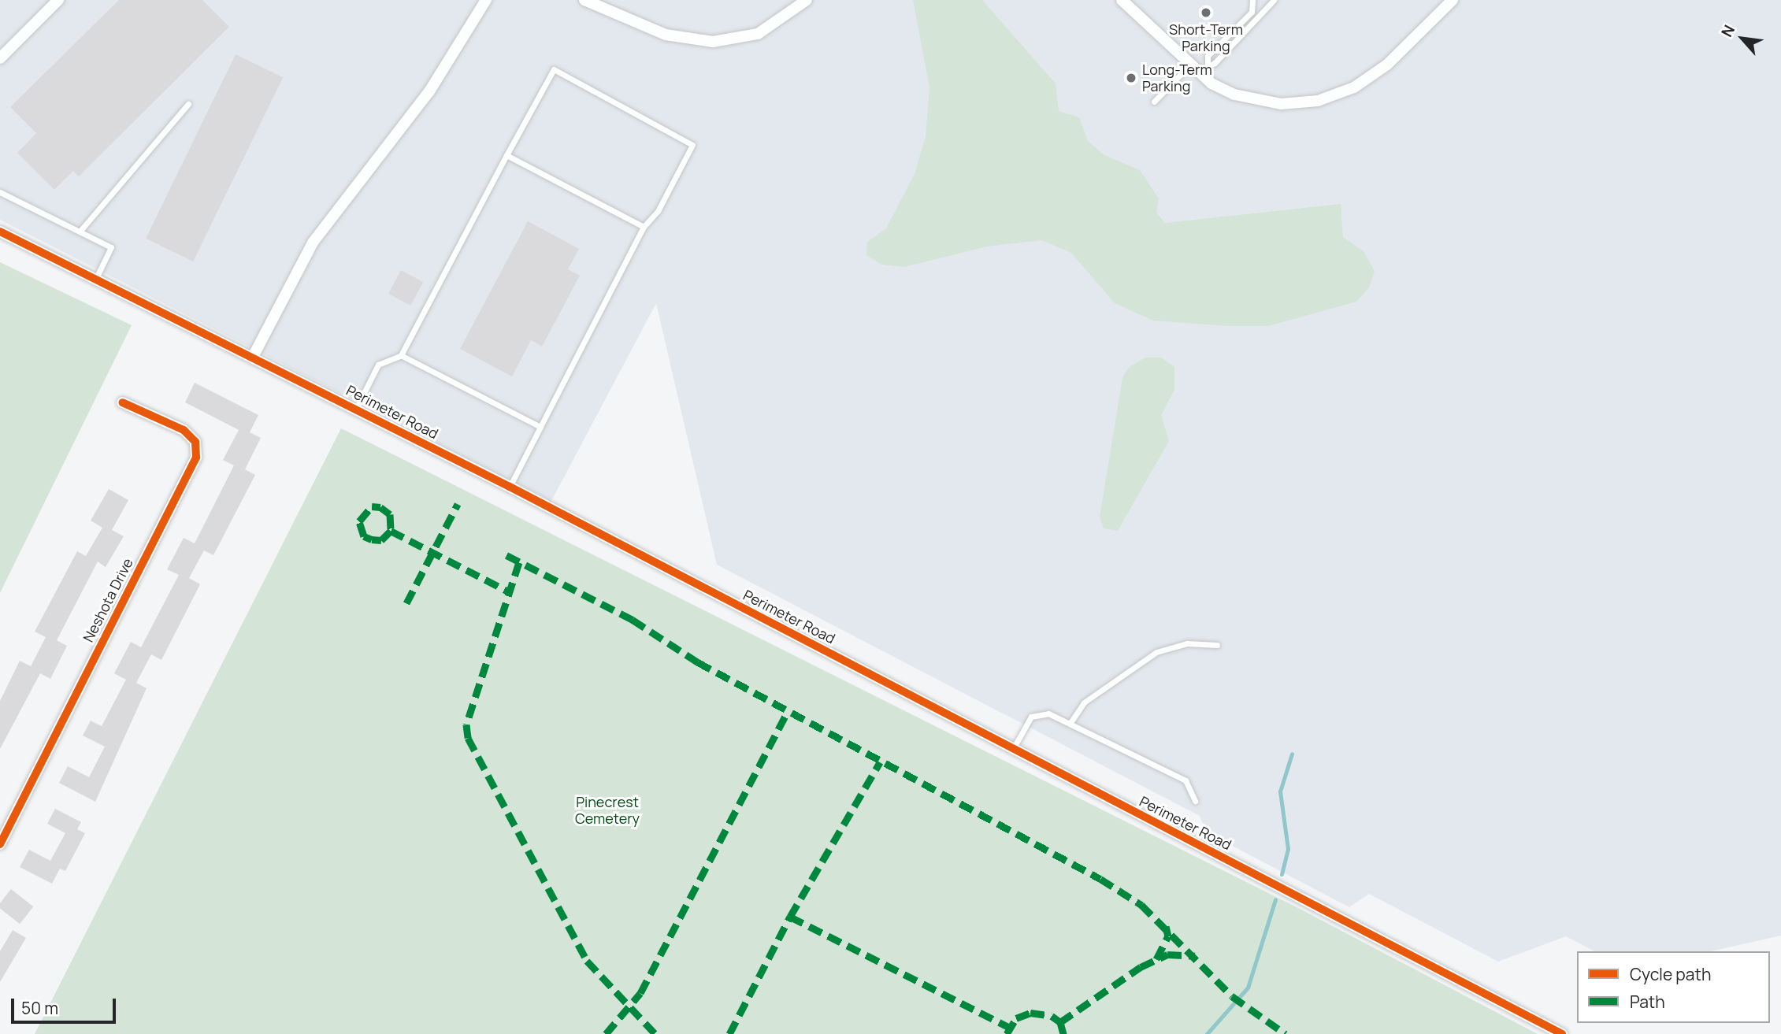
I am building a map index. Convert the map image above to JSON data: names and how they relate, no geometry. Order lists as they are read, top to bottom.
{
  "streets": {
    "street": ["Perimeter Road", "Neshota Drive"]
  },
  "parks": ["Pinecrest Cemetery"],
  "places": ["Short-Term Parking", "Long-Term Parking"],
  "legend": ["Cycle path", "Path"],
  "scale_bar": "50 m",
  "north": "top left"
}
